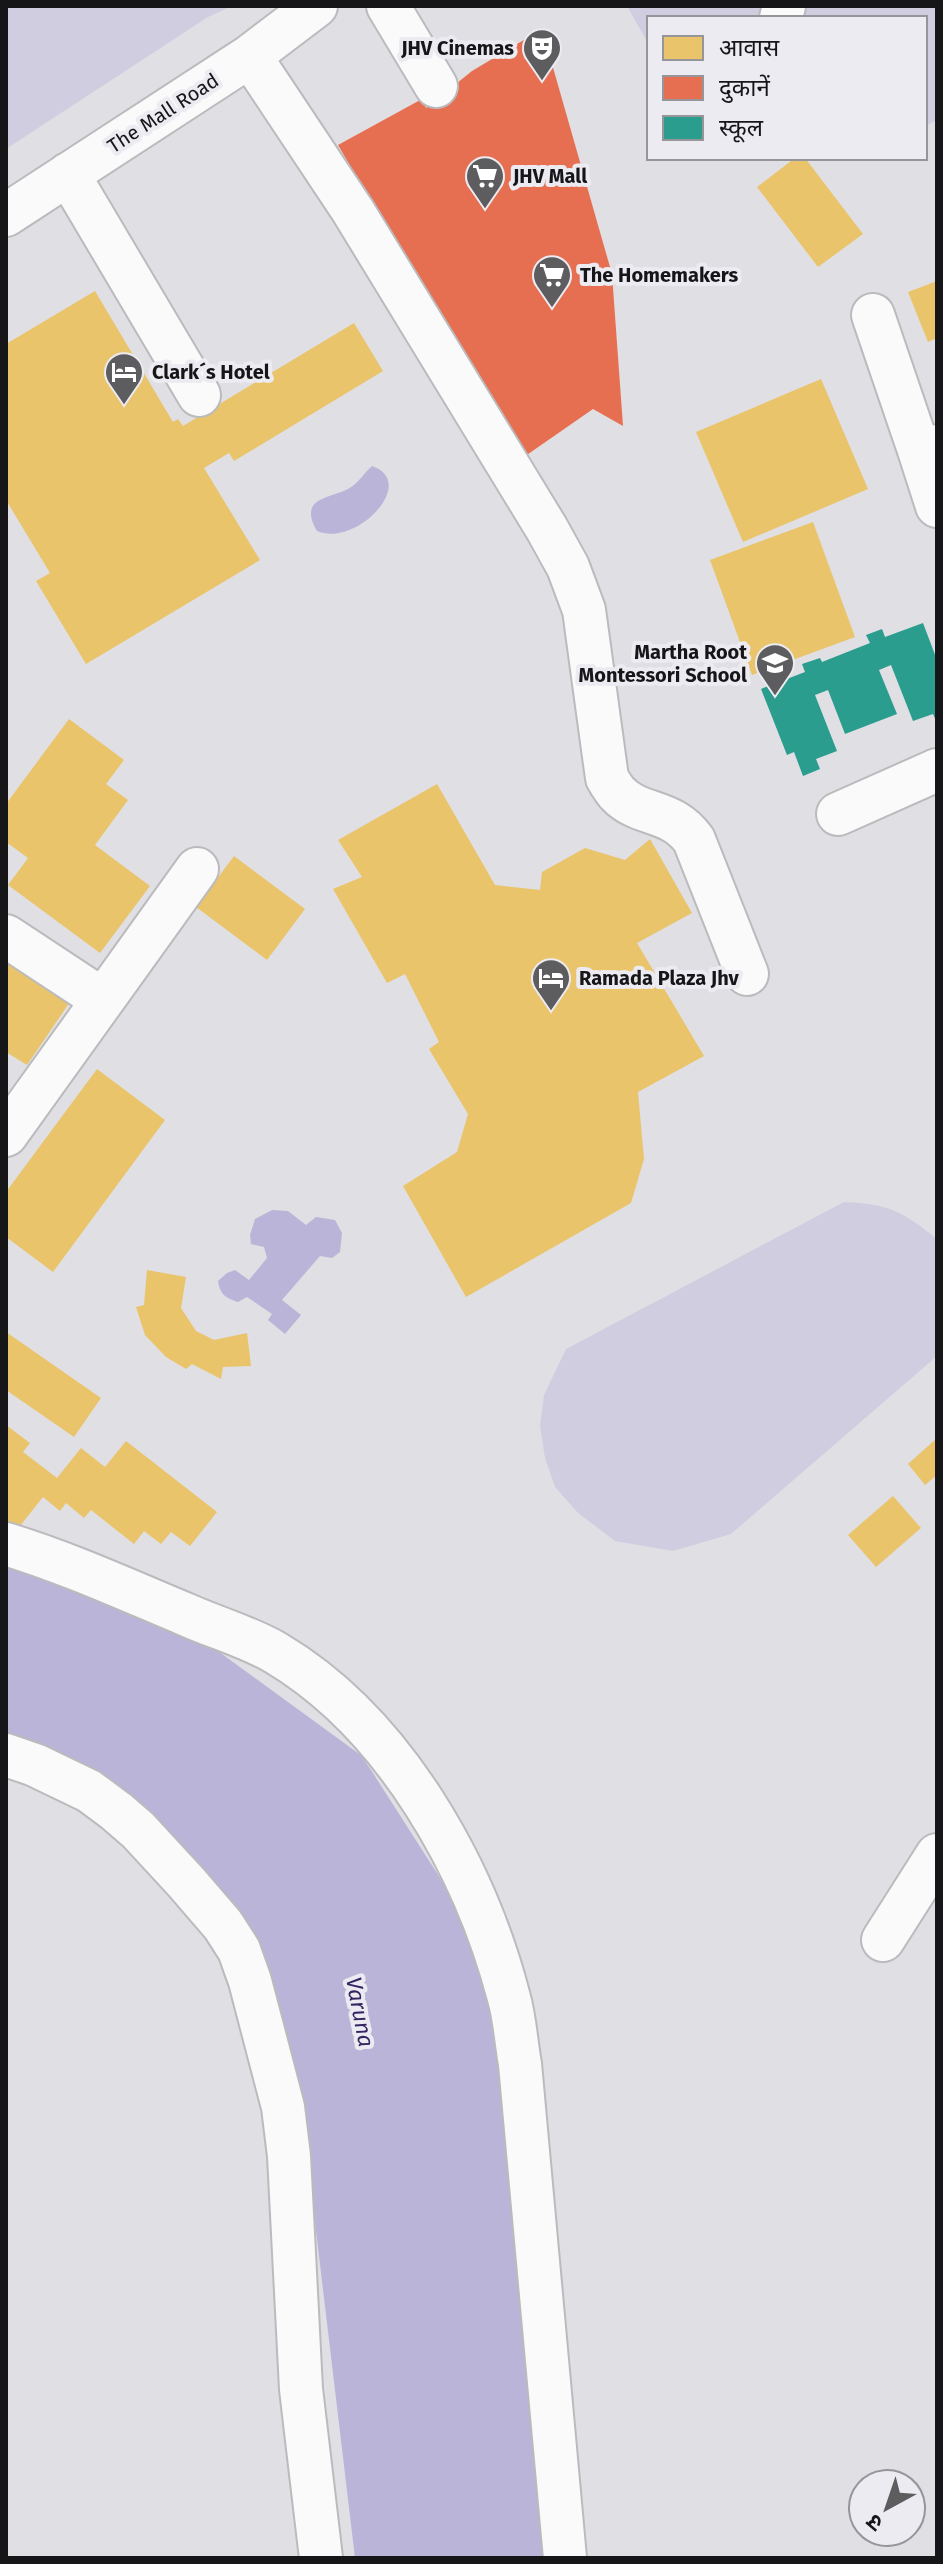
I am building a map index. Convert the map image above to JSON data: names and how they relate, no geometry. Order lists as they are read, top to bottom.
{
  "streets": {
    "street": ["The Mall Road"]
  },
  "water": ["Varuna"],
  "places": {
    "theatre": ["JHV Cinemas"],
    "supermarket": ["JHV Mall", "The Homemakers"],
    "hotel": ["Clark´s Hotel", "Ramada Plaza Jhv"],
    "school or university": ["Martha Root Montessori School"]
  },
  "legend": ["आवास", "दुकानें", "स्कूल"],
  "north": "bottom left"
}
